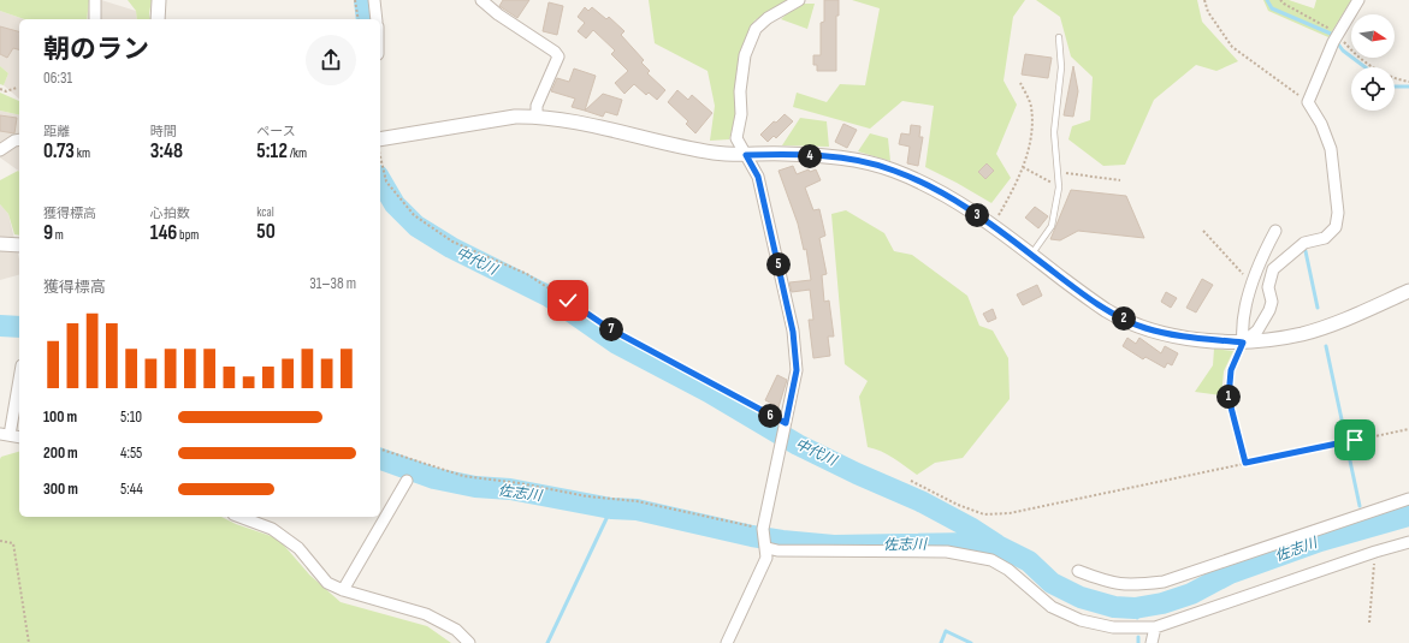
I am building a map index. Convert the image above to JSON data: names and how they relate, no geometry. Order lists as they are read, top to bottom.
{
  "water": ["中代川", "佐志川"],
  "north": "right",
  "page": {
    "heading": ["朝のラン", "06:31"],
    "stats": [
      ["距離", "0.73 km"],
      ["時間", "3:48"],
      ["ペース", "5:12 /km"],
      ["獲得標高", "9 m"],
      ["心拍数", "146 bpm"],
      ["kcal", "50"]
    ],
    "pins": [
      "4",
      "3",
      "5",
      "2",
      "7",
      "1",
      "6"
    ],
    "chart": ["獲得標高", "31–38 m"],
    "list": [
      {
        "name": "100 m",
        "note": "5:10"
      },
      {
        "name": "200 m",
        "note": "4:55"
      },
      {
        "name": "300 m",
        "note": "5:44"
      }
    ]
  }
}
